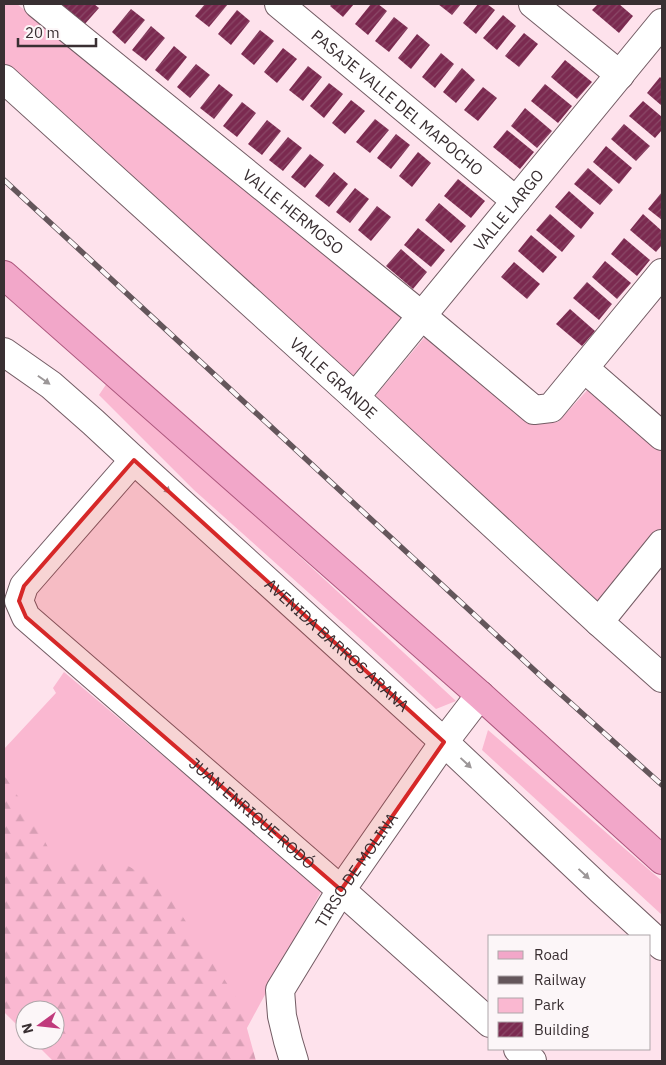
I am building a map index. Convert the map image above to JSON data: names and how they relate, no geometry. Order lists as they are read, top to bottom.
{
  "streets": {
    "street": [
      "PASAJE VALLE DEL MAPOCHO",
      "VALLE LARGO",
      "VALLE HERMOSO",
      "VALLE GRANDE",
      "AVENIDA BARROS ARANA",
      "JUAN ENRIQUE RODÓ",
      "TIRSO DE MOLINA"
    ]
  },
  "crossings": [
    ["PASAJE VALLE DEL MAPOCHO", "VALLE LARGO"],
    ["VALLE LARGO", "VALLE HERMOSO"],
    ["VALLE LARGO", "VALLE GRANDE"],
    ["AVENIDA BARROS ARANA", "JUAN ENRIQUE RODÓ"],
    ["AVENIDA BARROS ARANA", "TIRSO DE MOLINA"],
    ["JUAN ENRIQUE RODÓ", "TIRSO DE MOLINA"]
  ],
  "one_way": ["AVENIDA BARROS ARANA"],
  "legend": [
    "Road",
    "Railway",
    "Park",
    "Building"
  ],
  "scale_bar": "20 m",
  "north": "left"
}
